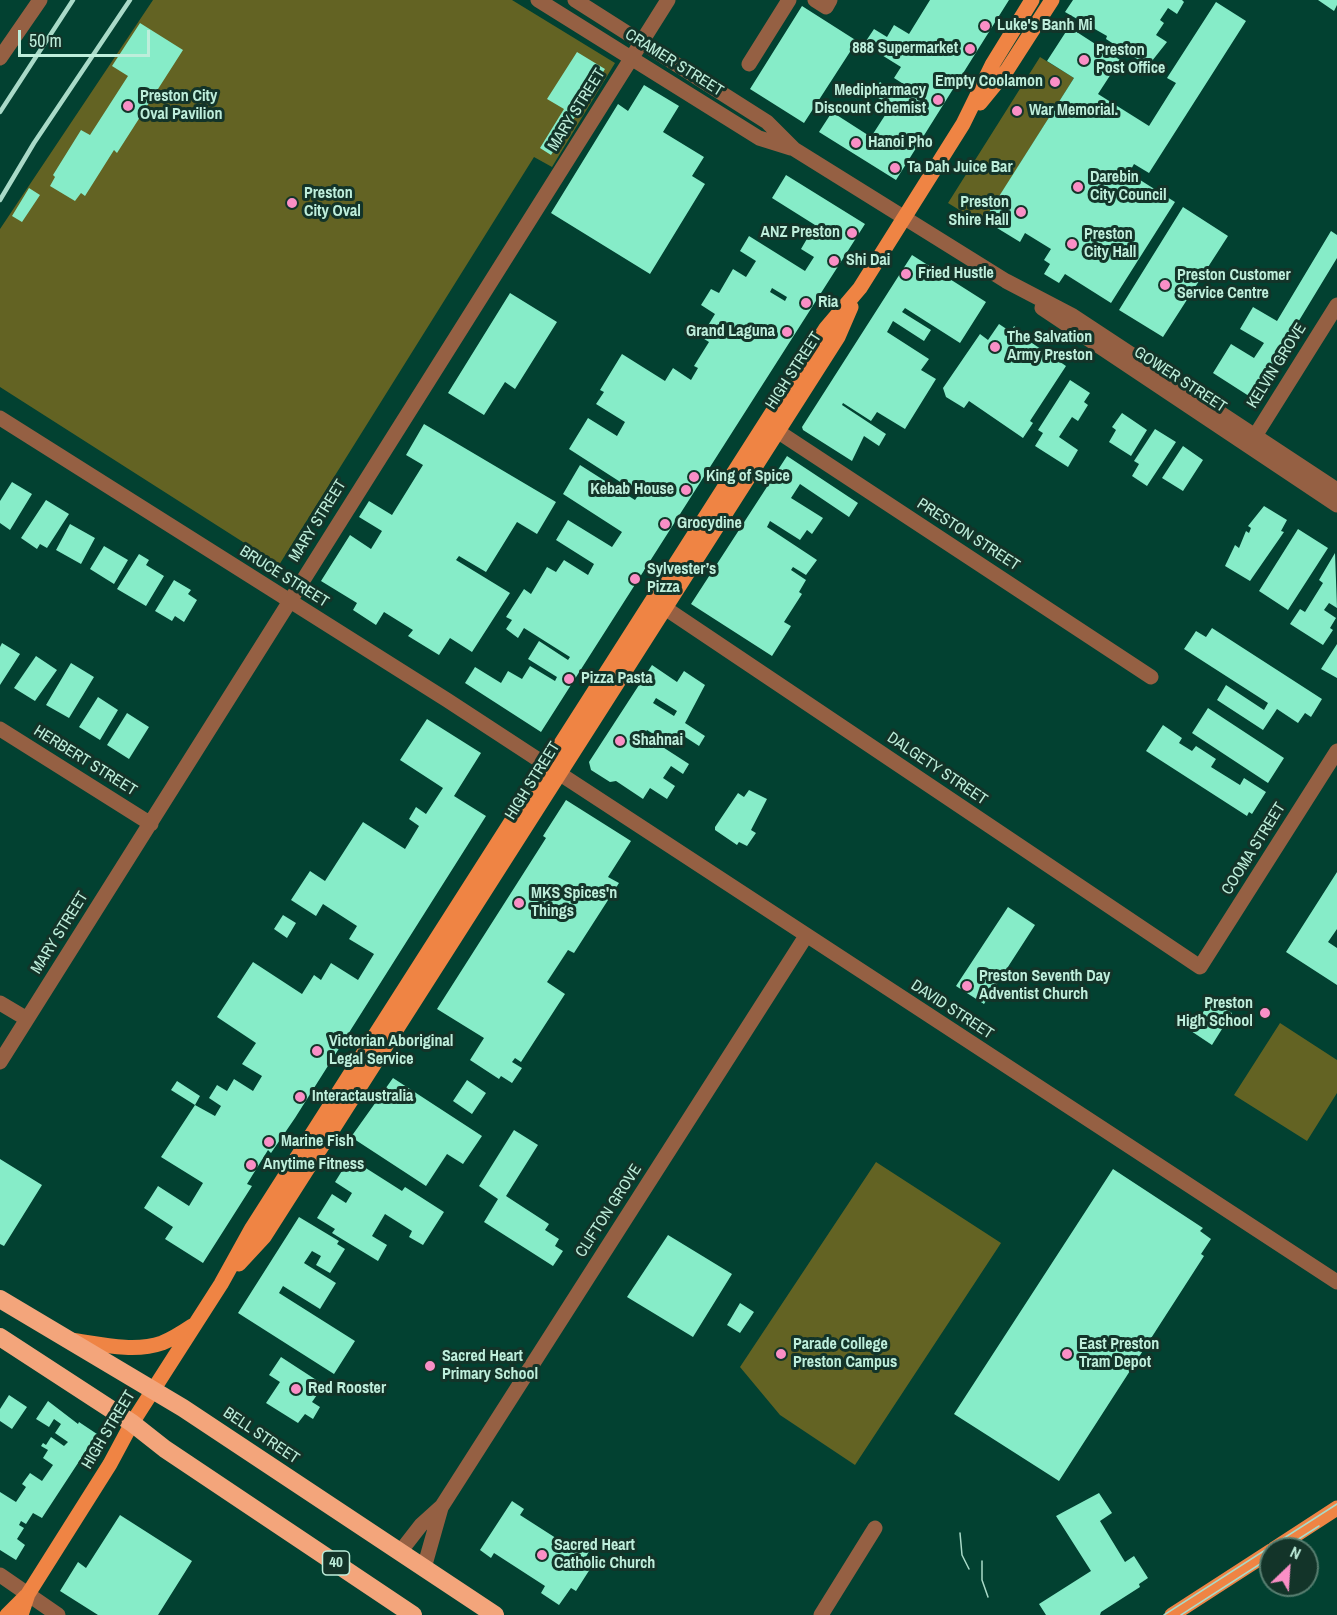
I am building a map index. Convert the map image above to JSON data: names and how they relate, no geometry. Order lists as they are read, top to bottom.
{
  "streets": {
    "highway": ["BELL STREET", "40"],
    "main road": ["HIGH STREET"],
    "street": [
      "CRAMER STREET",
      "MARY STREET",
      "KELVIN GROVE",
      "GOWER STREET",
      "PRESTON STREET",
      "BRUCE STREET",
      "HERBERT STREET",
      "DALGETY STREET",
      "COOMA STREET",
      "DAVID STREET",
      "CLIFTON GROVE"
    ]
  },
  "crossings": [
    ["CRAMER STREET", "MARY STREET"],
    ["CRAMER STREET", "HIGH STREET"],
    ["CRAMER STREET", "GOWER STREET"],
    ["MARY STREET", "BRUCE STREET"],
    ["MARY STREET", "HERBERT STREET"],
    ["KELVIN GROVE", "GOWER STREET"],
    ["HIGH STREET", "GOWER STREET"],
    ["HIGH STREET", "PRESTON STREET"],
    ["HIGH STREET", "BRUCE STREET"],
    ["HIGH STREET", "DALGETY STREET"],
    ["HIGH STREET", "DAVID STREET"],
    ["HIGH STREET", "BELL STREET"],
    ["HIGH STREET", "40"],
    ["BRUCE STREET", "DAVID STREET"],
    ["DALGETY STREET", "COOMA STREET"],
    ["DAVID STREET", "CLIFTON GROVE"],
    ["CLIFTON GROVE", "BELL STREET"]
  ],
  "places": [
    "Luke's Banh Mi",
    "888 Supermarket",
    "Preston Post Office",
    "Empty Coolamon",
    "Medipharmacy Discount Chemist",
    "Preston City Oval Pavilion",
    "War Memorial.",
    "Hanoi Pho",
    "Ta Dah Juice Bar",
    "Darebin City Council",
    "Preston City Oval",
    "Preston Shire Hall",
    "ANZ Preston",
    "Preston City Hall",
    "Shi Dai",
    "Fried Hustle",
    "Preston Customer Service Centre",
    "Ria",
    "Grand Laguna",
    "The Salvation Army Preston",
    "King of Spice",
    "Kebab House",
    "Grocydine",
    "Sylvester’s Pizza",
    "Pizza Pasta",
    "Shahnai",
    "MKS Spices'n Things",
    "Preston Seventh Day Adventist Church",
    "Preston High School",
    "Victorian Aboriginal Legal Service",
    "Interactaustralia",
    "Marine Fish",
    "Anytime Fitness",
    "Parade College Preston Campus",
    "East Preston Tram Depot",
    "Sacred Heart Primary School",
    "Red Rooster",
    "Sacred Heart Catholic Church"
  ],
  "scale_bar": "50 m",
  "north": "top right"
}
